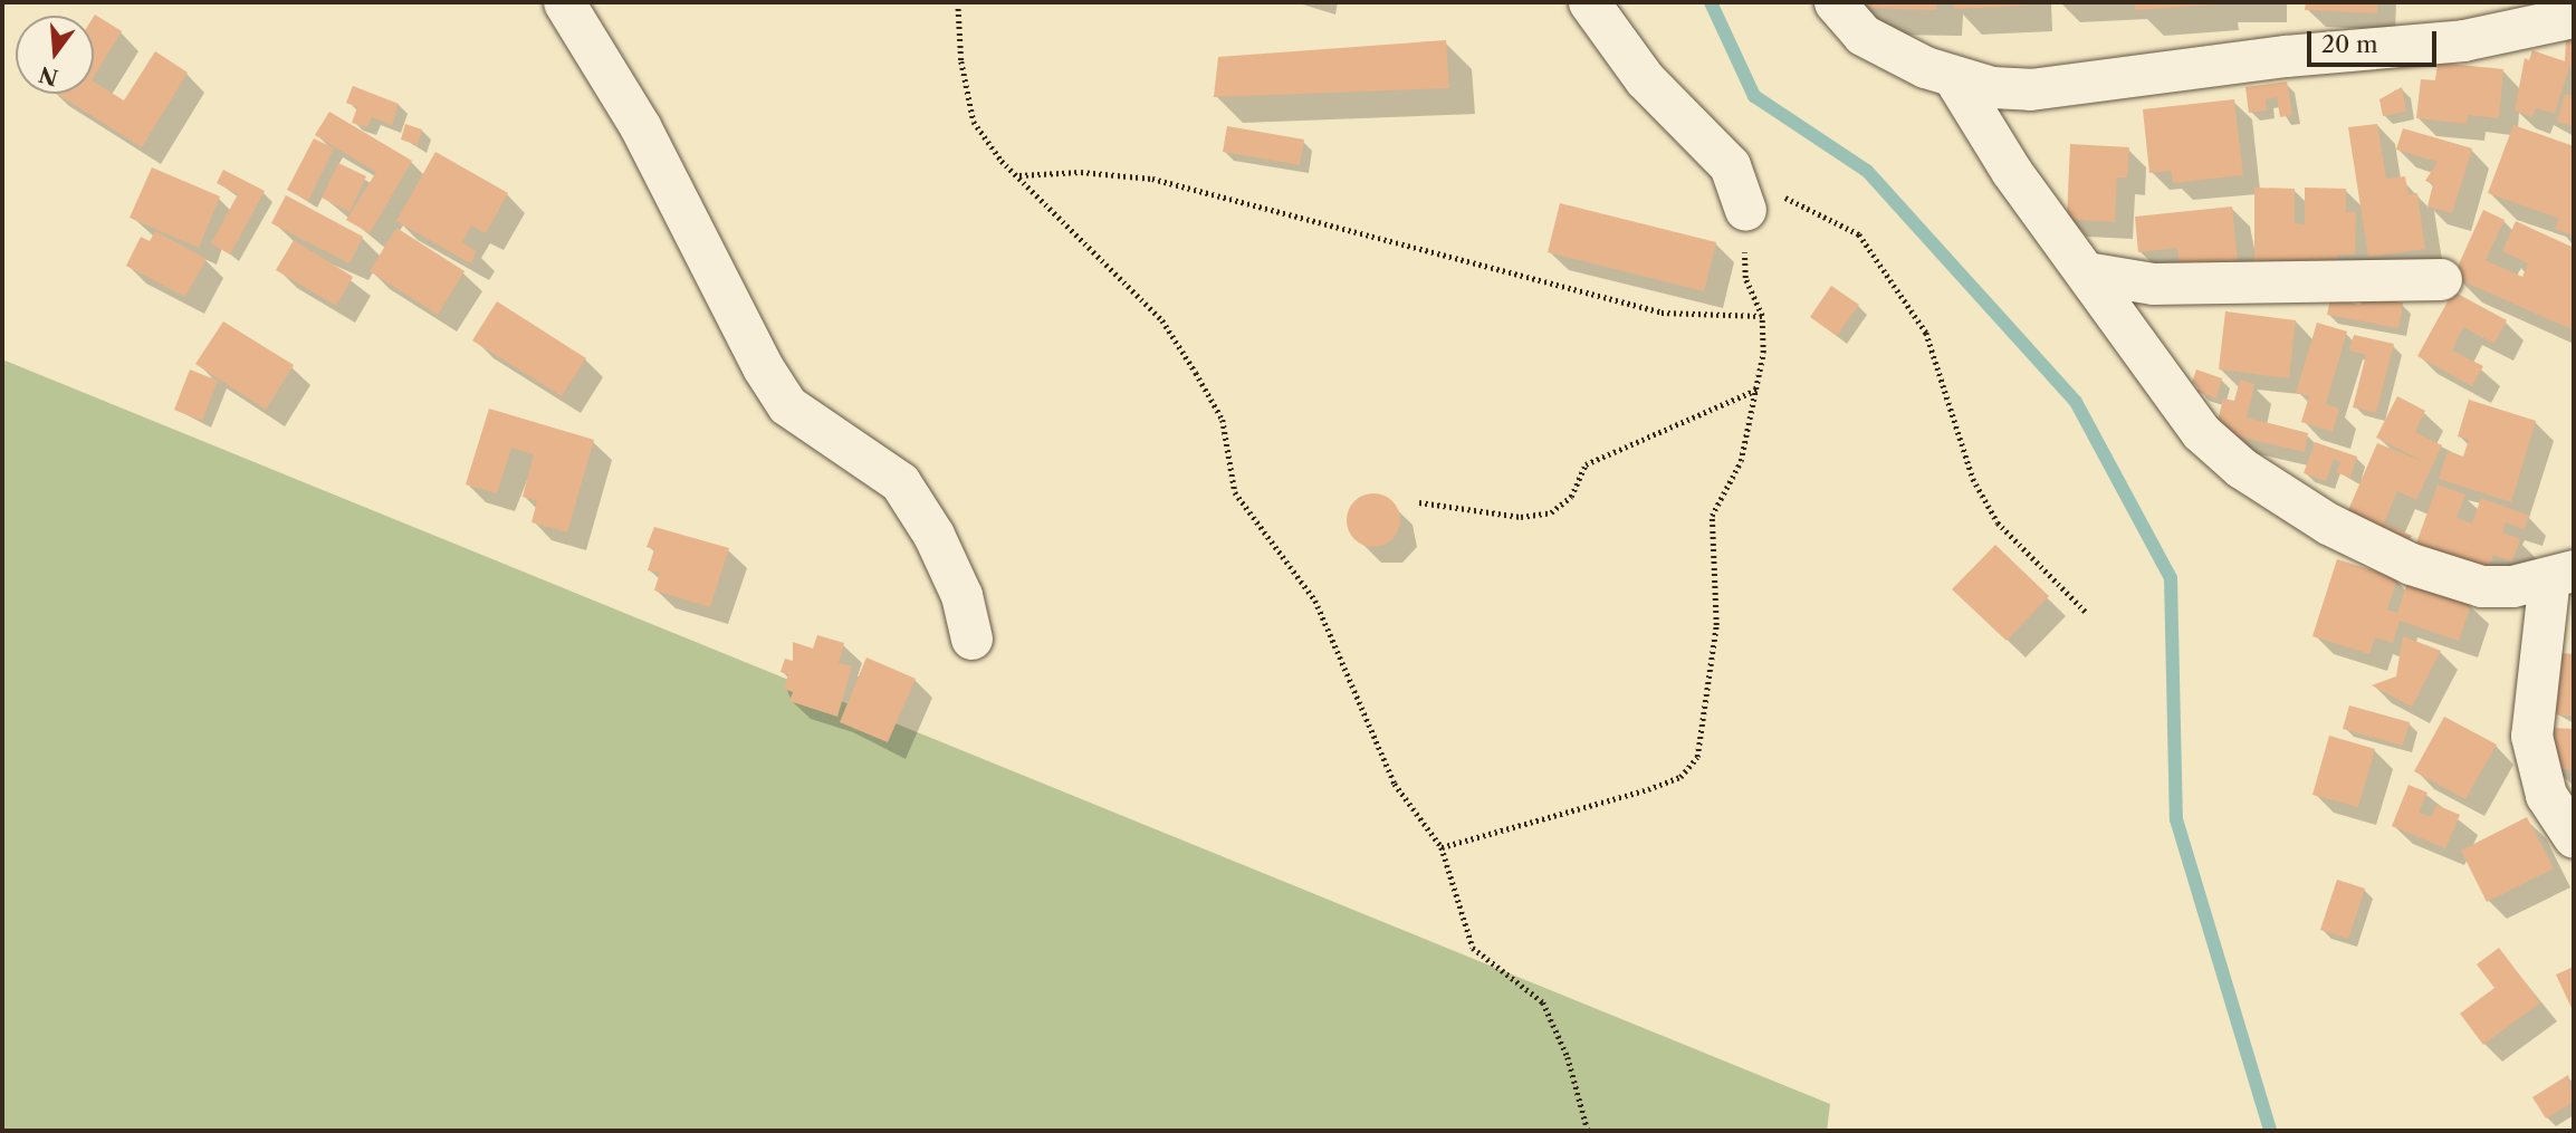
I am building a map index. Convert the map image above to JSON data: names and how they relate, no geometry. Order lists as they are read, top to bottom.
{
  "scale_bar": "20 m",
  "north": "bottom"
}
